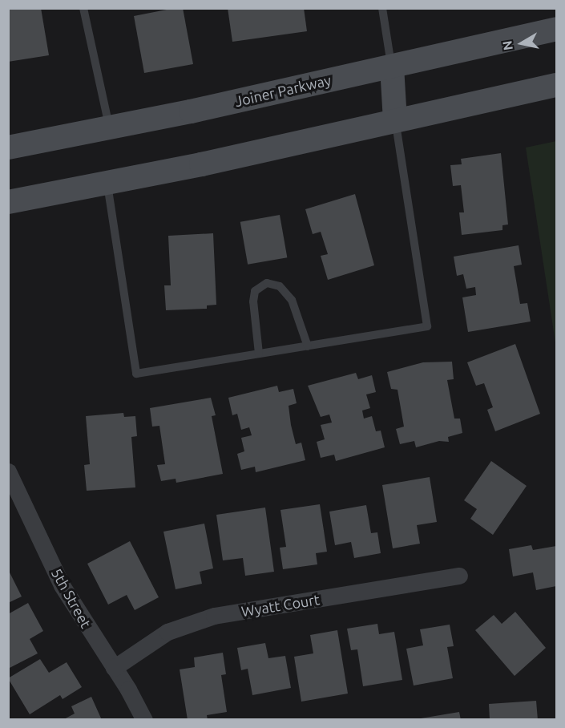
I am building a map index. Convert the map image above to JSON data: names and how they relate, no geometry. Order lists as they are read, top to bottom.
{
  "streets": {
    "main road": ["Joiner Parkway"],
    "street": ["5th Street", "Wyatt Court"]
  },
  "crossings": [
    ["5th Street", "Wyatt Court"]
  ],
  "north": "left"
}
